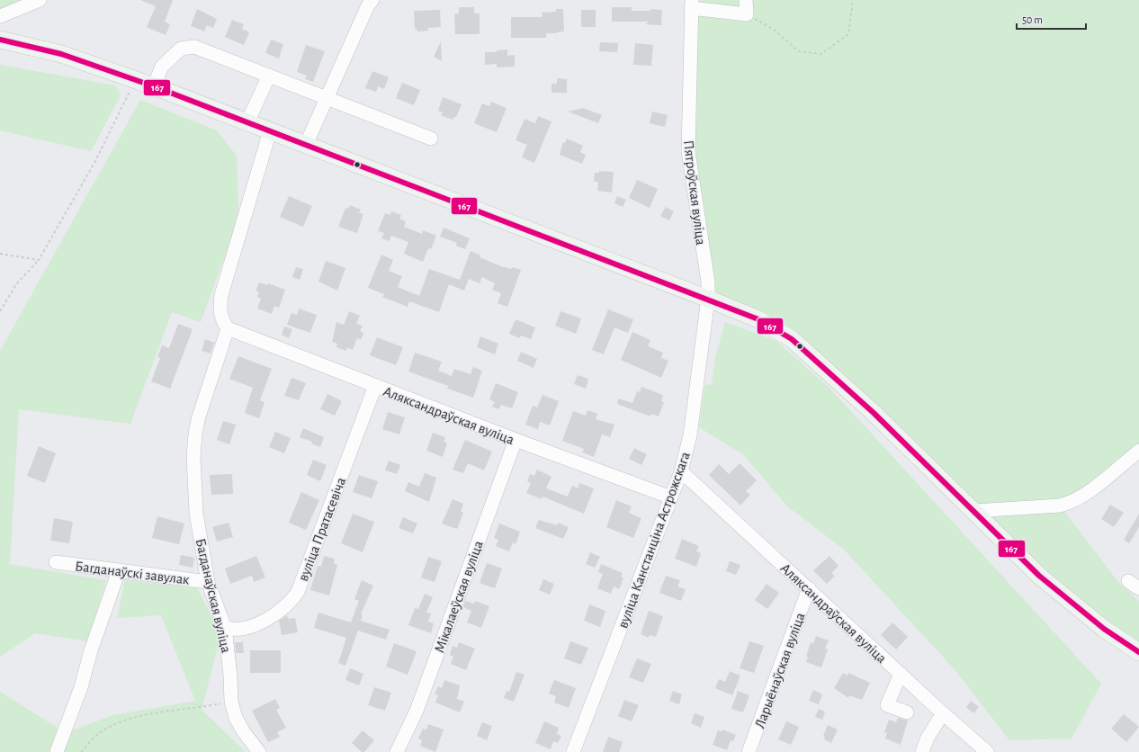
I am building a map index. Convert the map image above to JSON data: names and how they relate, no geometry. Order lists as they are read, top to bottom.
{
  "streets": {
    "street": [
      "Пятроўская вуліца",
      "Аляксандраўская вуліца",
      "вуліца Пратасевіча",
      "вуліца Канстанціна Астрожскага",
      "Багданаўскі завулак",
      "Багданаўская вуліца",
      "Мікалаеўская вуліца",
      "Ларыёнаўская вуліца"
    ]
  },
  "crossings": [
    ["Пятроўская вуліца", "вуліца Канстанціна Астрожскага"],
    ["Аляксандраўская вуліца", "вуліца Пратасевіча"],
    ["Аляксандраўская вуліца", "вуліца Канстанціна Астрожскага"],
    ["Аляксандраўская вуліца", "Багданаўская вуліца"],
    ["Аляксандраўская вуліца", "Мікалаеўская вуліца"],
    ["Аляксандраўская вуліца", "Ларыёнаўская вуліца"],
    ["вуліца Пратасевіча", "Багданаўская вуліца"],
    ["Багданаўскі завулак", "Багданаўская вуліца"]
  ],
  "lines": ["transit line 167"],
  "scale_bar": "50 m"
}
